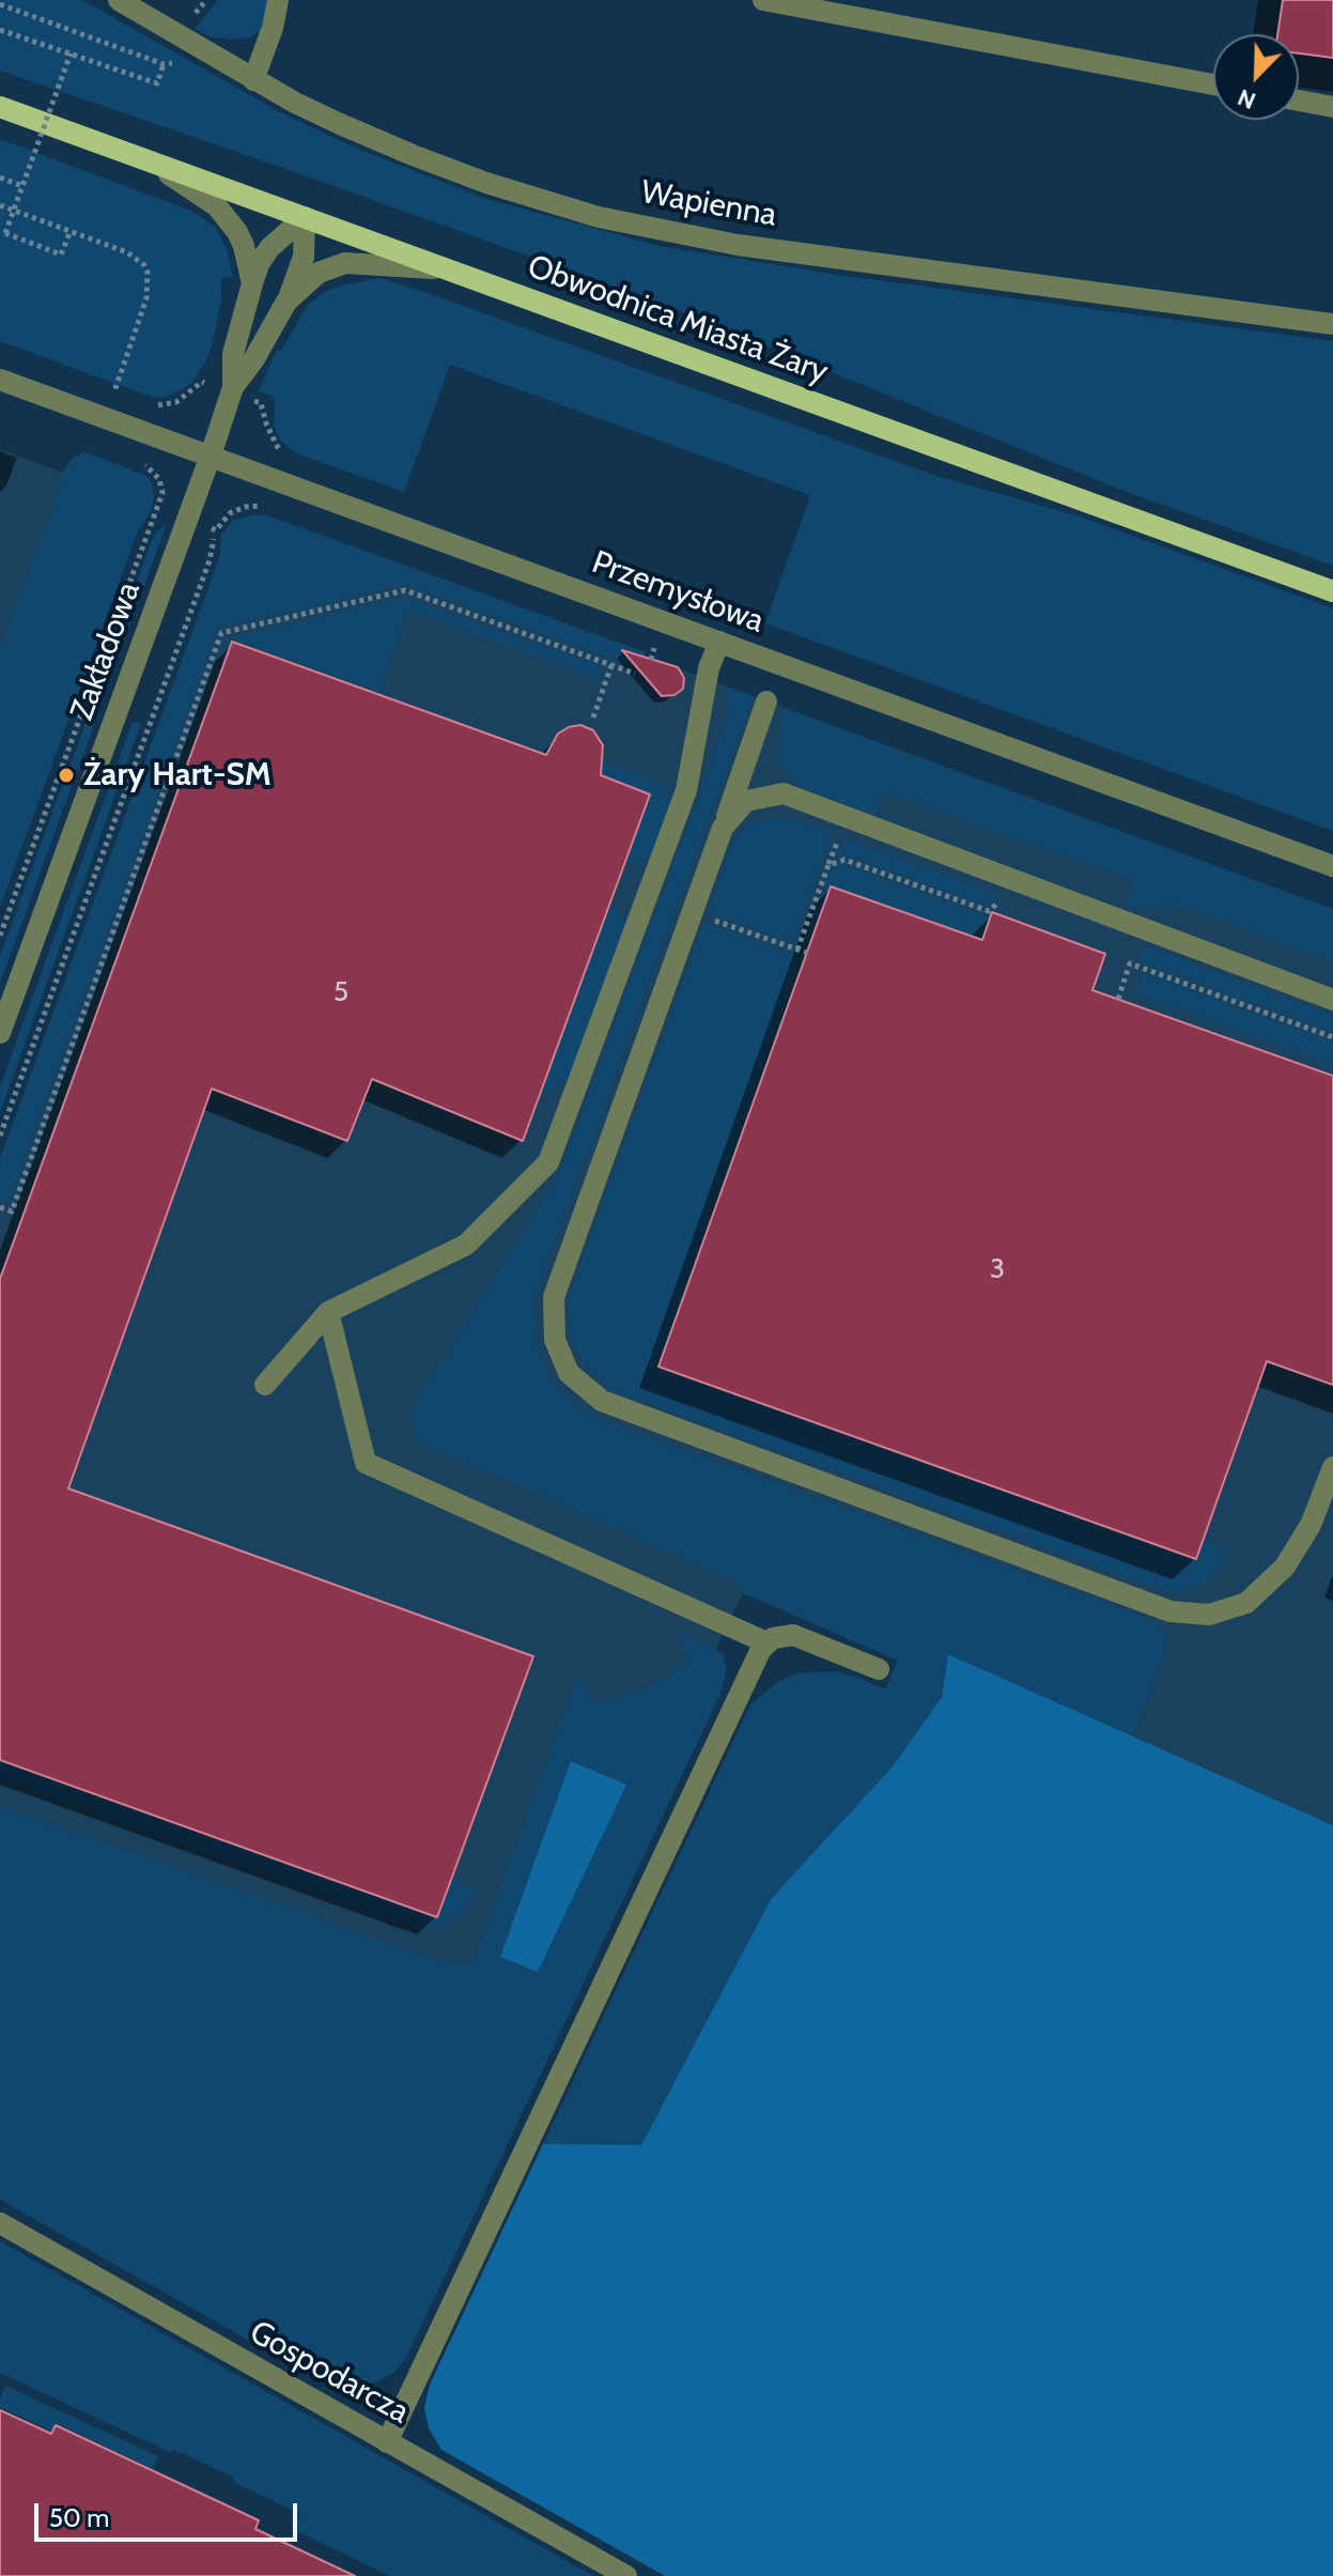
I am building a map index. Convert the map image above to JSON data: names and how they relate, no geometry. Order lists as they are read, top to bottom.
{
  "streets": {
    "main road": ["Obwodnica Miasta Żary"],
    "street": [
      "Wapienna",
      "Przemysłowa",
      "Zakładowa",
      "Gospodarcza"
    ]
  },
  "crossings": [
    ["Obwodnica Miasta Żary", "Zakładowa"],
    ["Przemysłowa", "Zakładowa"]
  ],
  "places": ["Żary Hart-SM"],
  "house_numbers": ["5", "3"],
  "scale_bar": "50 m",
  "north": "bottom left"
}
